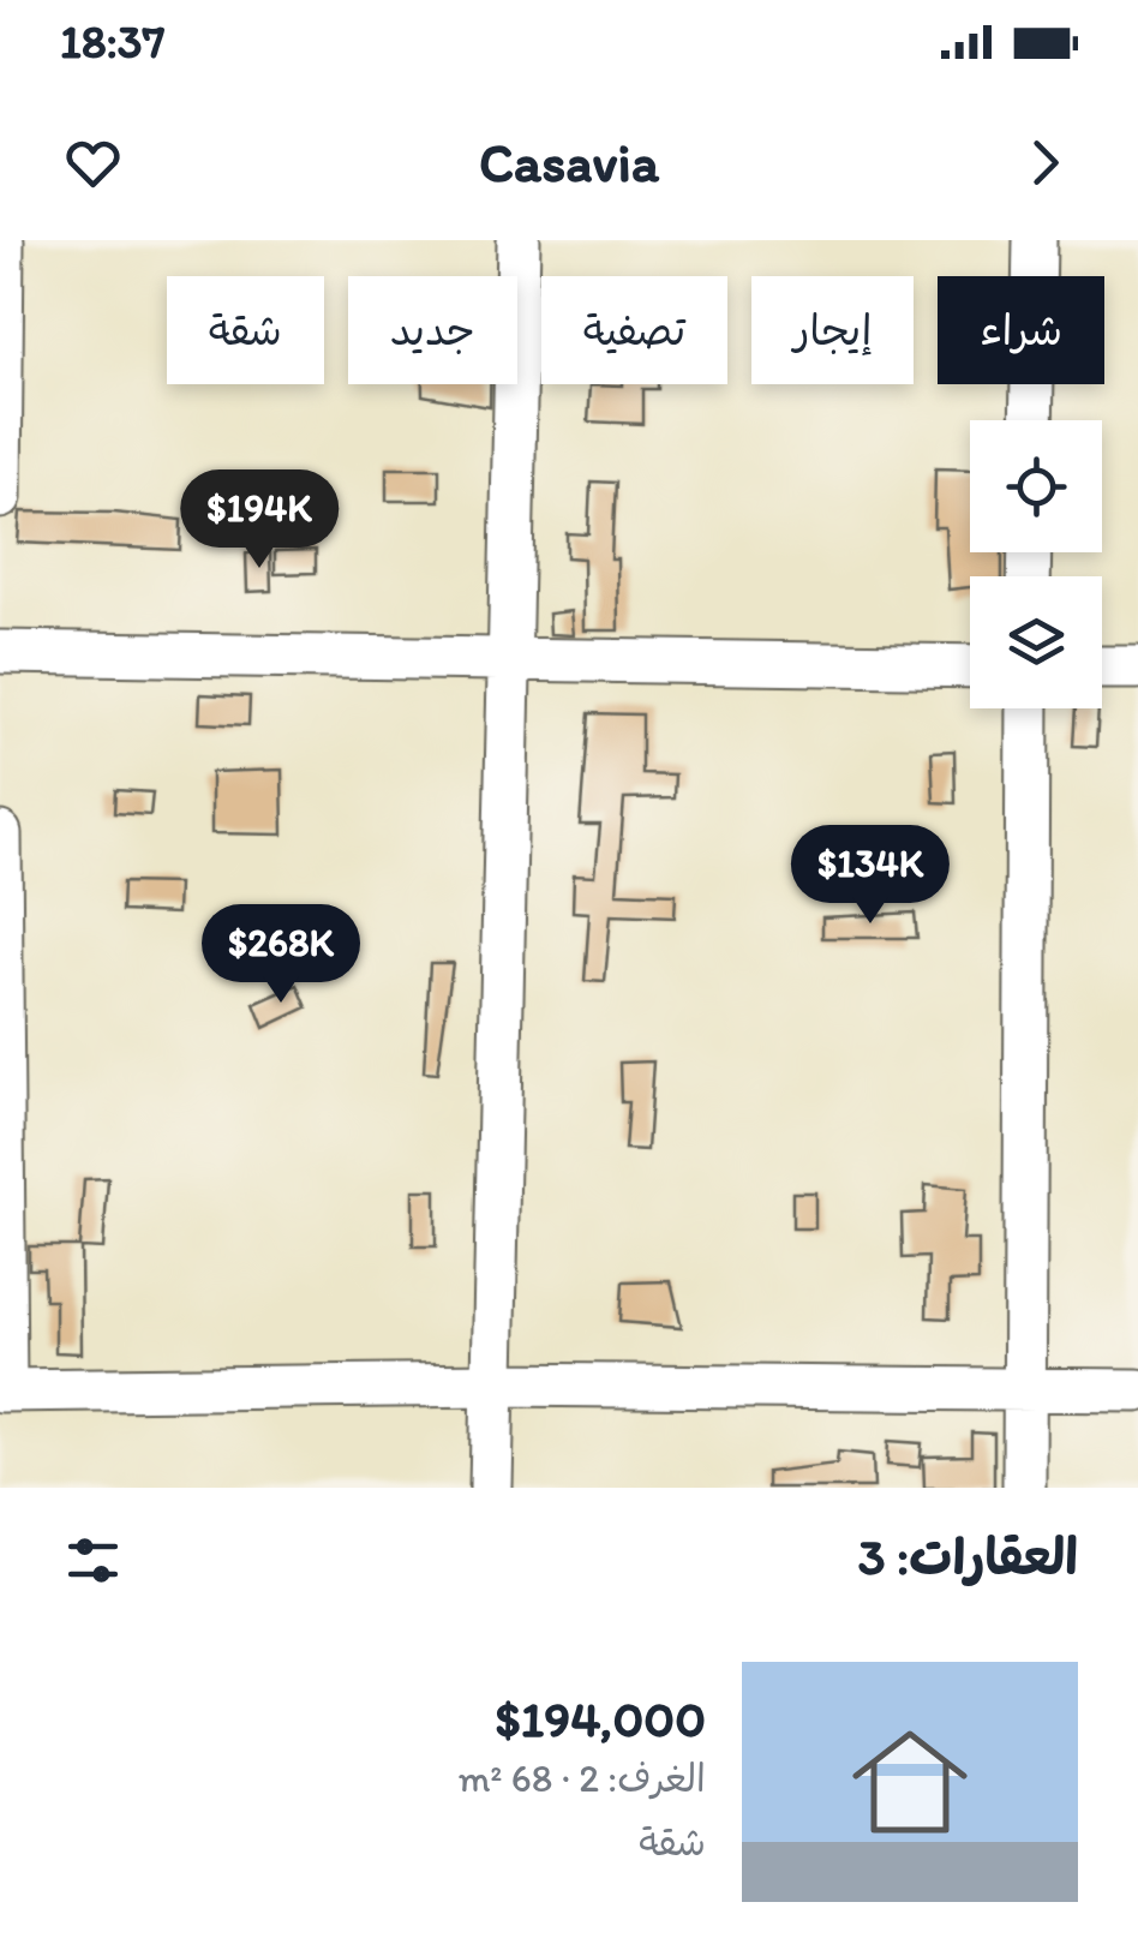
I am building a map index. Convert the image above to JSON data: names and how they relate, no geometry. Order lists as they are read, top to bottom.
{
  "page": {
    "status": "18:37",
    "header": "Casavia",
    "chip": [
      "شراء",
      "إيجار",
      "تصفية",
      "جديد",
      "شقة"
    ],
    "price": ["$194K", "$134K", "$268K"],
    "heading": "العقارات: 3",
    "list": [
      {
        "name": "$194,000",
        "note": "الغرف: 2 · 68 m² · شقة"
      }
    ]
  }
}
